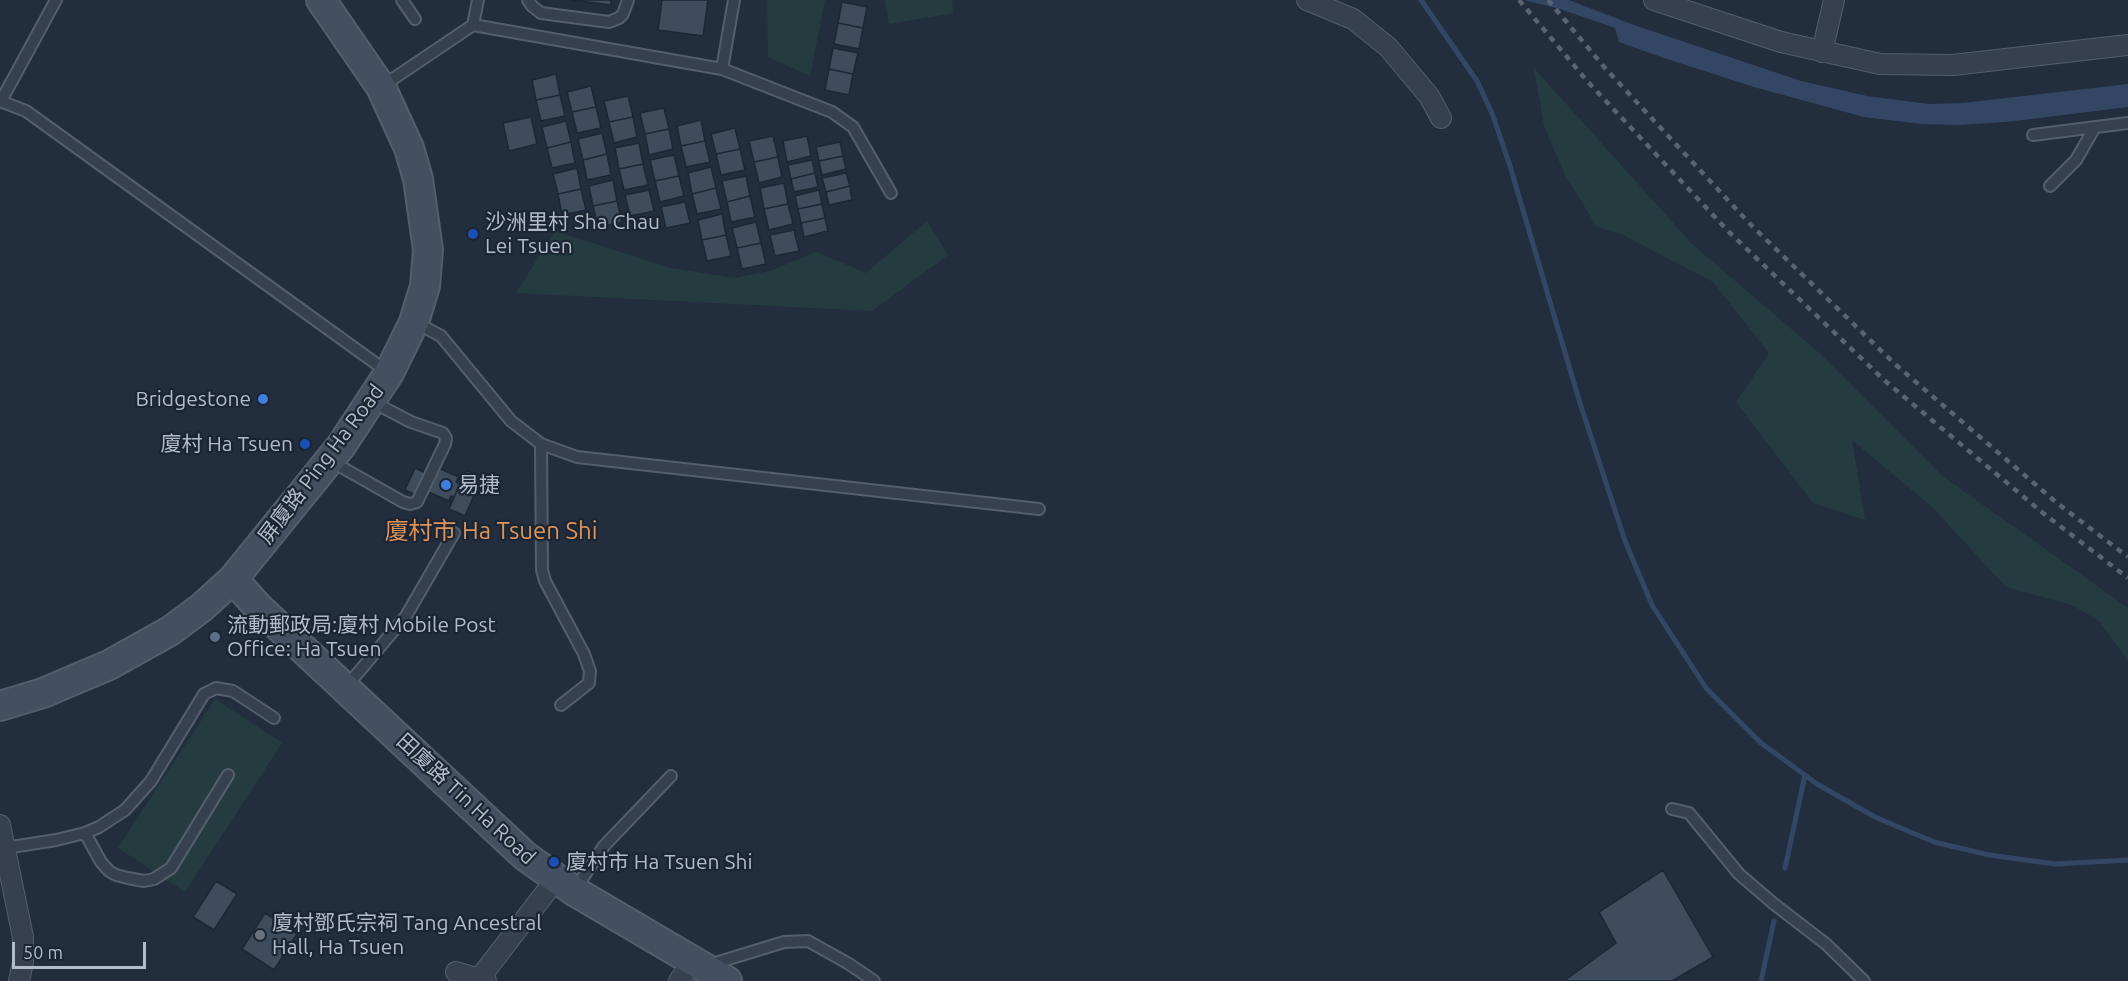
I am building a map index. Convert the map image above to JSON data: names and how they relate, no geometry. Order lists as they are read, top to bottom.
{
  "streets": {
    "street": ["屏廈路 Ping Ha Road", "田廈路 Tin Ha Road"]
  },
  "crossings": [
    ["屏廈路 Ping Ha Road", "田廈路 Tin Ha Road"]
  ],
  "districts": ["廈村市 Ha Tsuen Shi"],
  "places": [
    "沙洲里村 Sha Chau Lei Tsuen",
    "Bridgestone",
    "廈村 Ha Tsuen",
    "易捷",
    "流動郵政局:廈村 Mobile Post Office: Ha Tsuen",
    "廈村市 Ha Tsuen Shi",
    "廈村鄧氏宗祠 Tang Ancestral Hall, Ha Tsuen"
  ],
  "scale_bar": "50 m"
}
